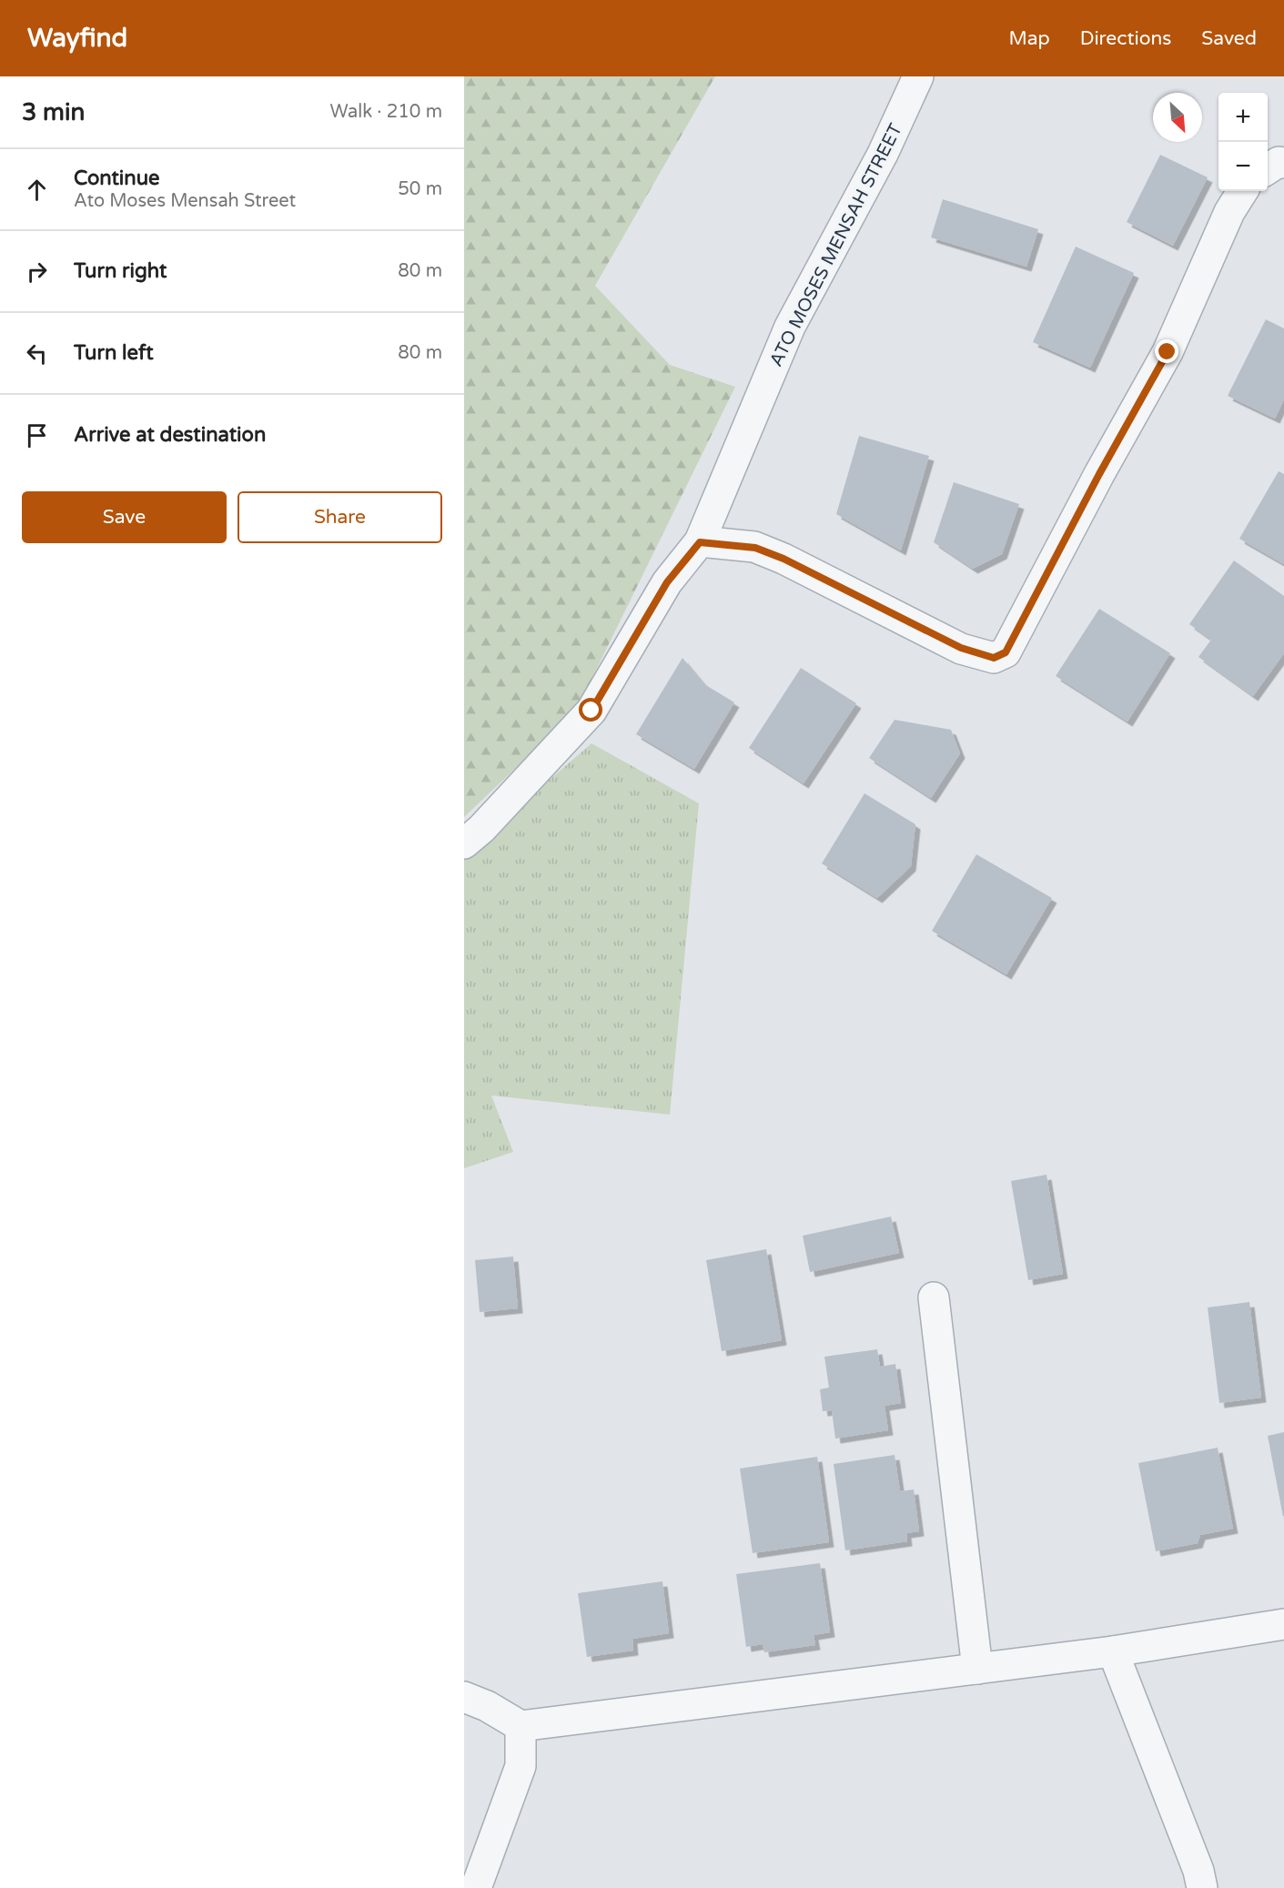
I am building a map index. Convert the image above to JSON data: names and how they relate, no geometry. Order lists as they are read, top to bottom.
{
  "streets": {
    "street": ["ATO MOSES MENSAH STREET"]
  },
  "north": "bottom right",
  "page": {
    "header": "Wayfind",
    "nav": ["Map", "Directions", "Saved"],
    "heading": ["3 min", "Walk · 210 m"],
    "map_buttons": ["+", "−"],
    "list": [
      ["Continue", "Ato Moses Mensah Street", "50 m"],
      ["Turn right", "80 m"],
      ["Turn left", "80 m"],
      "Arrive at destination"
    ],
    "buttons": ["Save", "Share"]
  }
}
